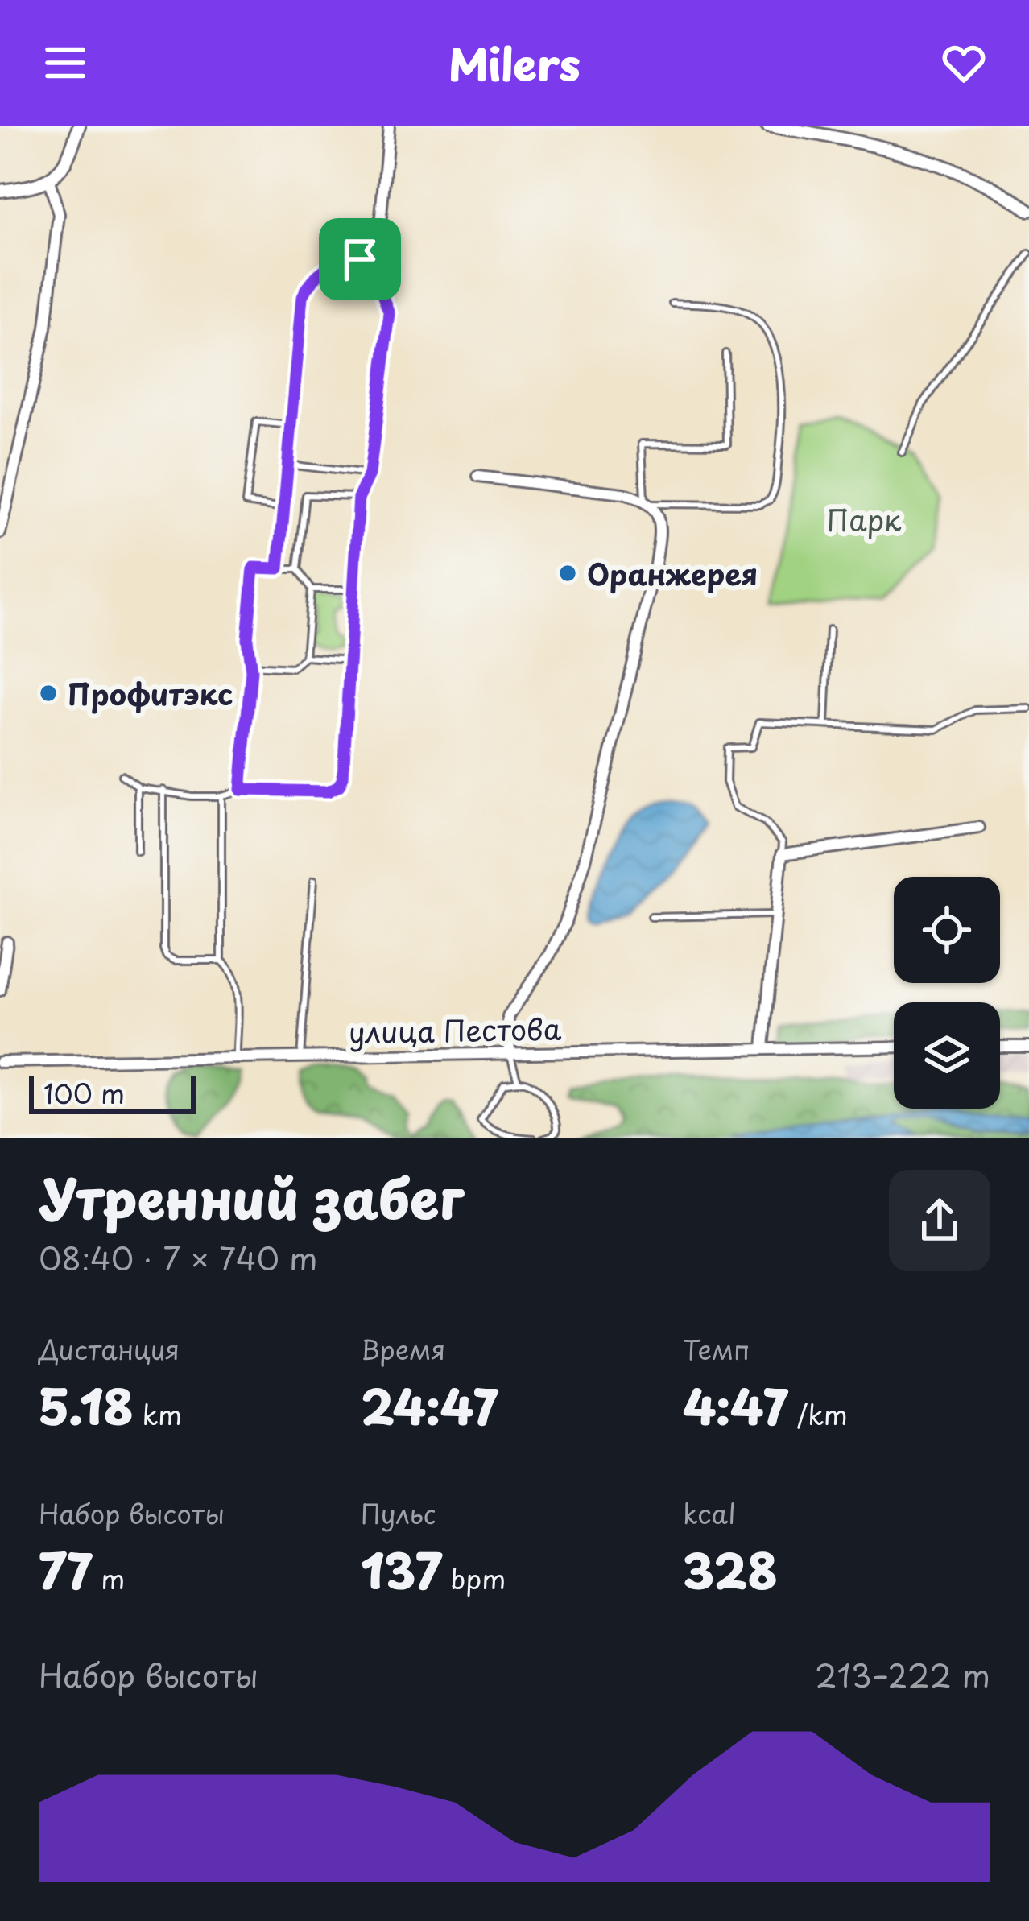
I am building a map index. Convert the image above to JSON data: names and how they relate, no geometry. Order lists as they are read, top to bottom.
{
  "streets": {
    "street": ["улица Пестова"]
  },
  "parks": ["Парк"],
  "places": ["Оранжерея", "Профитэкс"],
  "scale_bar": "100 m",
  "page": {
    "header": "Milers",
    "scale": "100 m",
    "heading": ["Утренний забег", "08:40 · 7 × 740 m"],
    "stats": [
      ["Дистанция", "5.18 km"],
      ["Время", "24:47"],
      ["Темп", "4:47 /km"],
      ["Набор высоты", "77 m"],
      ["Пульс", "137 bpm"],
      ["kcal", "328"]
    ],
    "chart": ["Набор высоты", "213–222 m"]
  }
}
